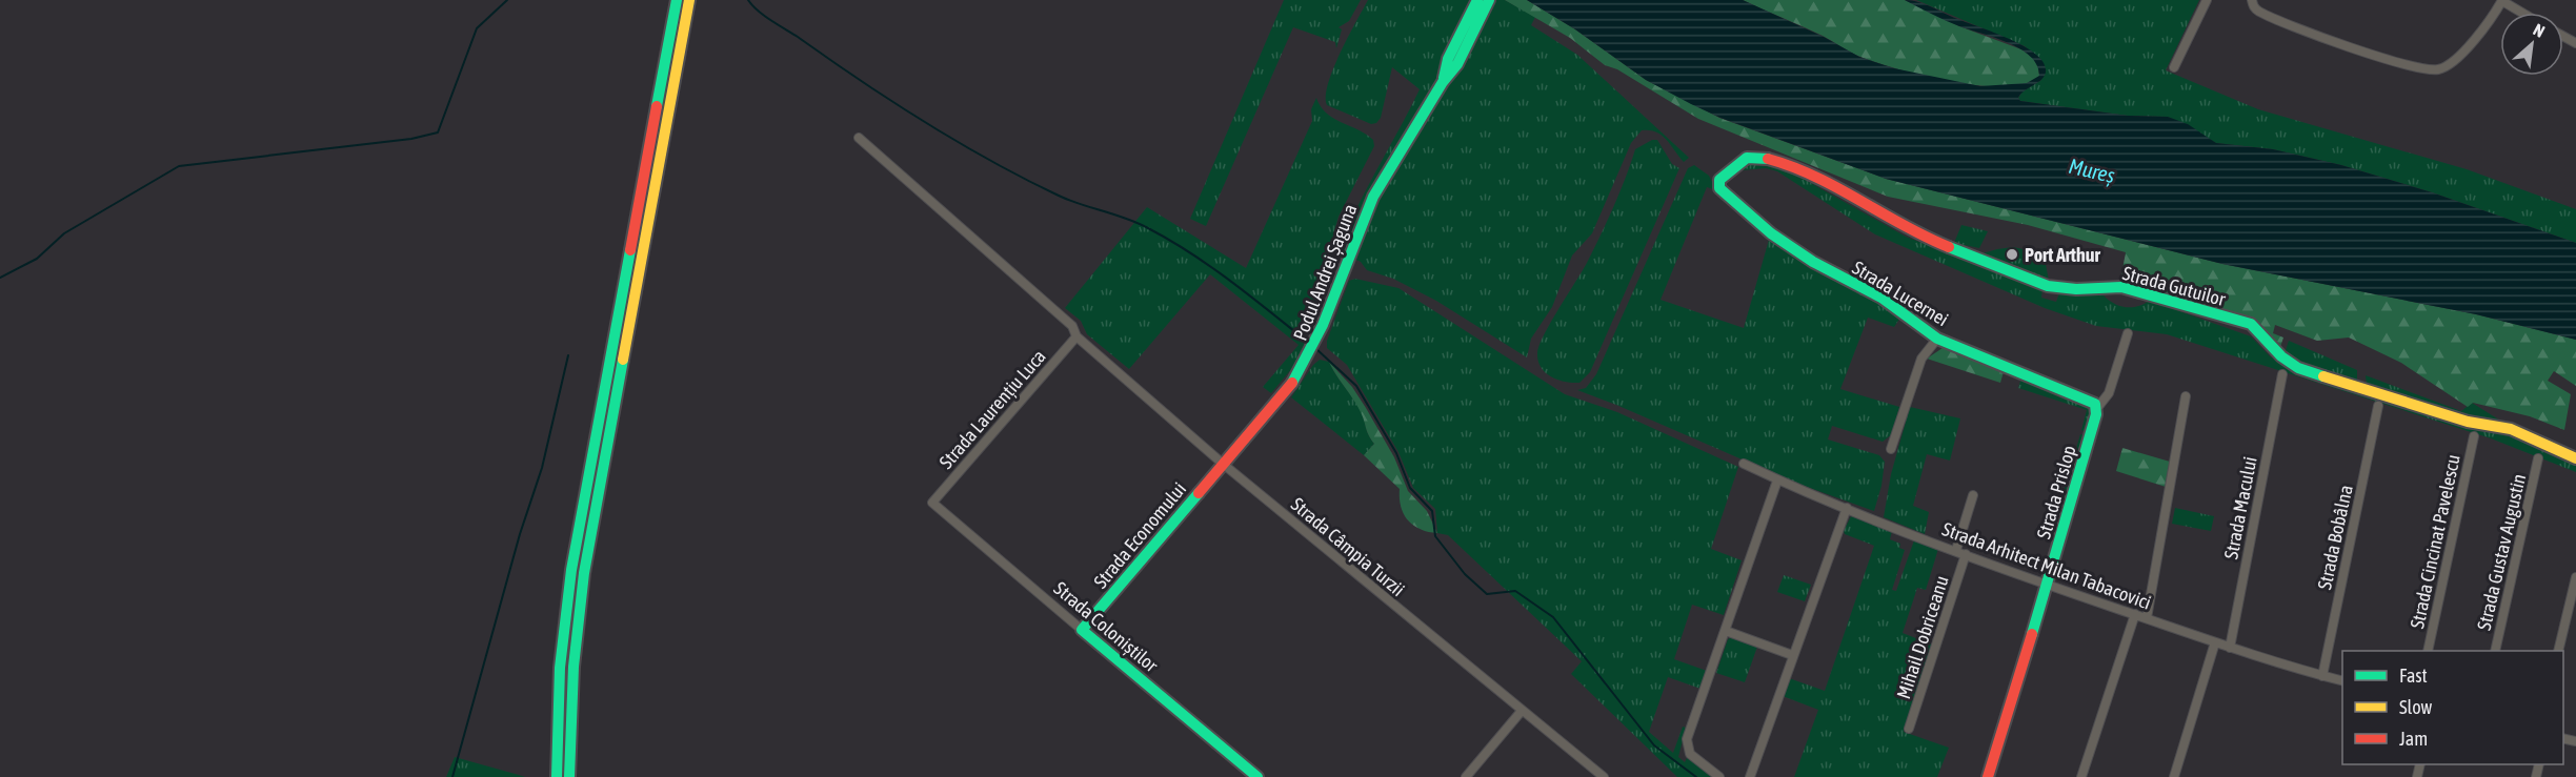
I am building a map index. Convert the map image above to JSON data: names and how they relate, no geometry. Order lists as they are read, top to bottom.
{
  "streets": {
    "main road": [
      "Podul Andrei Șaguna",
      "Strada Gutuilor",
      "Strada Lucernei",
      "Strada Prislop",
      "Strada Economului",
      "Strada Coloniștilor"
    ],
    "street": [
      "Strada Laurențiu Luca",
      "Strada Macului",
      "Strada Bobâlna",
      "Strada Cincinat Pavelescu",
      "Strada Câmpia Turzii",
      "Strada Gustav Augustin",
      "Strada Arhitect Milan Tabacovici",
      "Mihail Dobriceanu"
    ]
  },
  "crossings": [
    ["Podul Andrei Șaguna", "Strada Economului"],
    ["Podul Andrei Șaguna", "Strada Câmpia Turzii"],
    ["Strada Gutuilor", "Strada Lucernei"],
    ["Strada Lucernei", "Strada Prislop"],
    ["Strada Laurențiu Luca", "Strada Câmpia Turzii"],
    ["Strada Laurențiu Luca", "Strada Coloniștilor"],
    ["Strada Prislop", "Strada Arhitect Milan Tabacovici"],
    ["Strada Macului", "Strada Arhitect Milan Tabacovici"],
    ["Strada Economului", "Strada Câmpia Turzii"],
    ["Strada Economului", "Strada Coloniștilor"],
    ["Strada Bobâlna", "Strada Arhitect Milan Tabacovici"],
    ["Strada Arhitect Milan Tabacovici", "Mihail Dobriceanu"]
  ],
  "water": ["Mureș"],
  "places": ["Port Arthur"],
  "legend": ["Fast", "Slow", "Jam"],
  "north": "top right"
}
